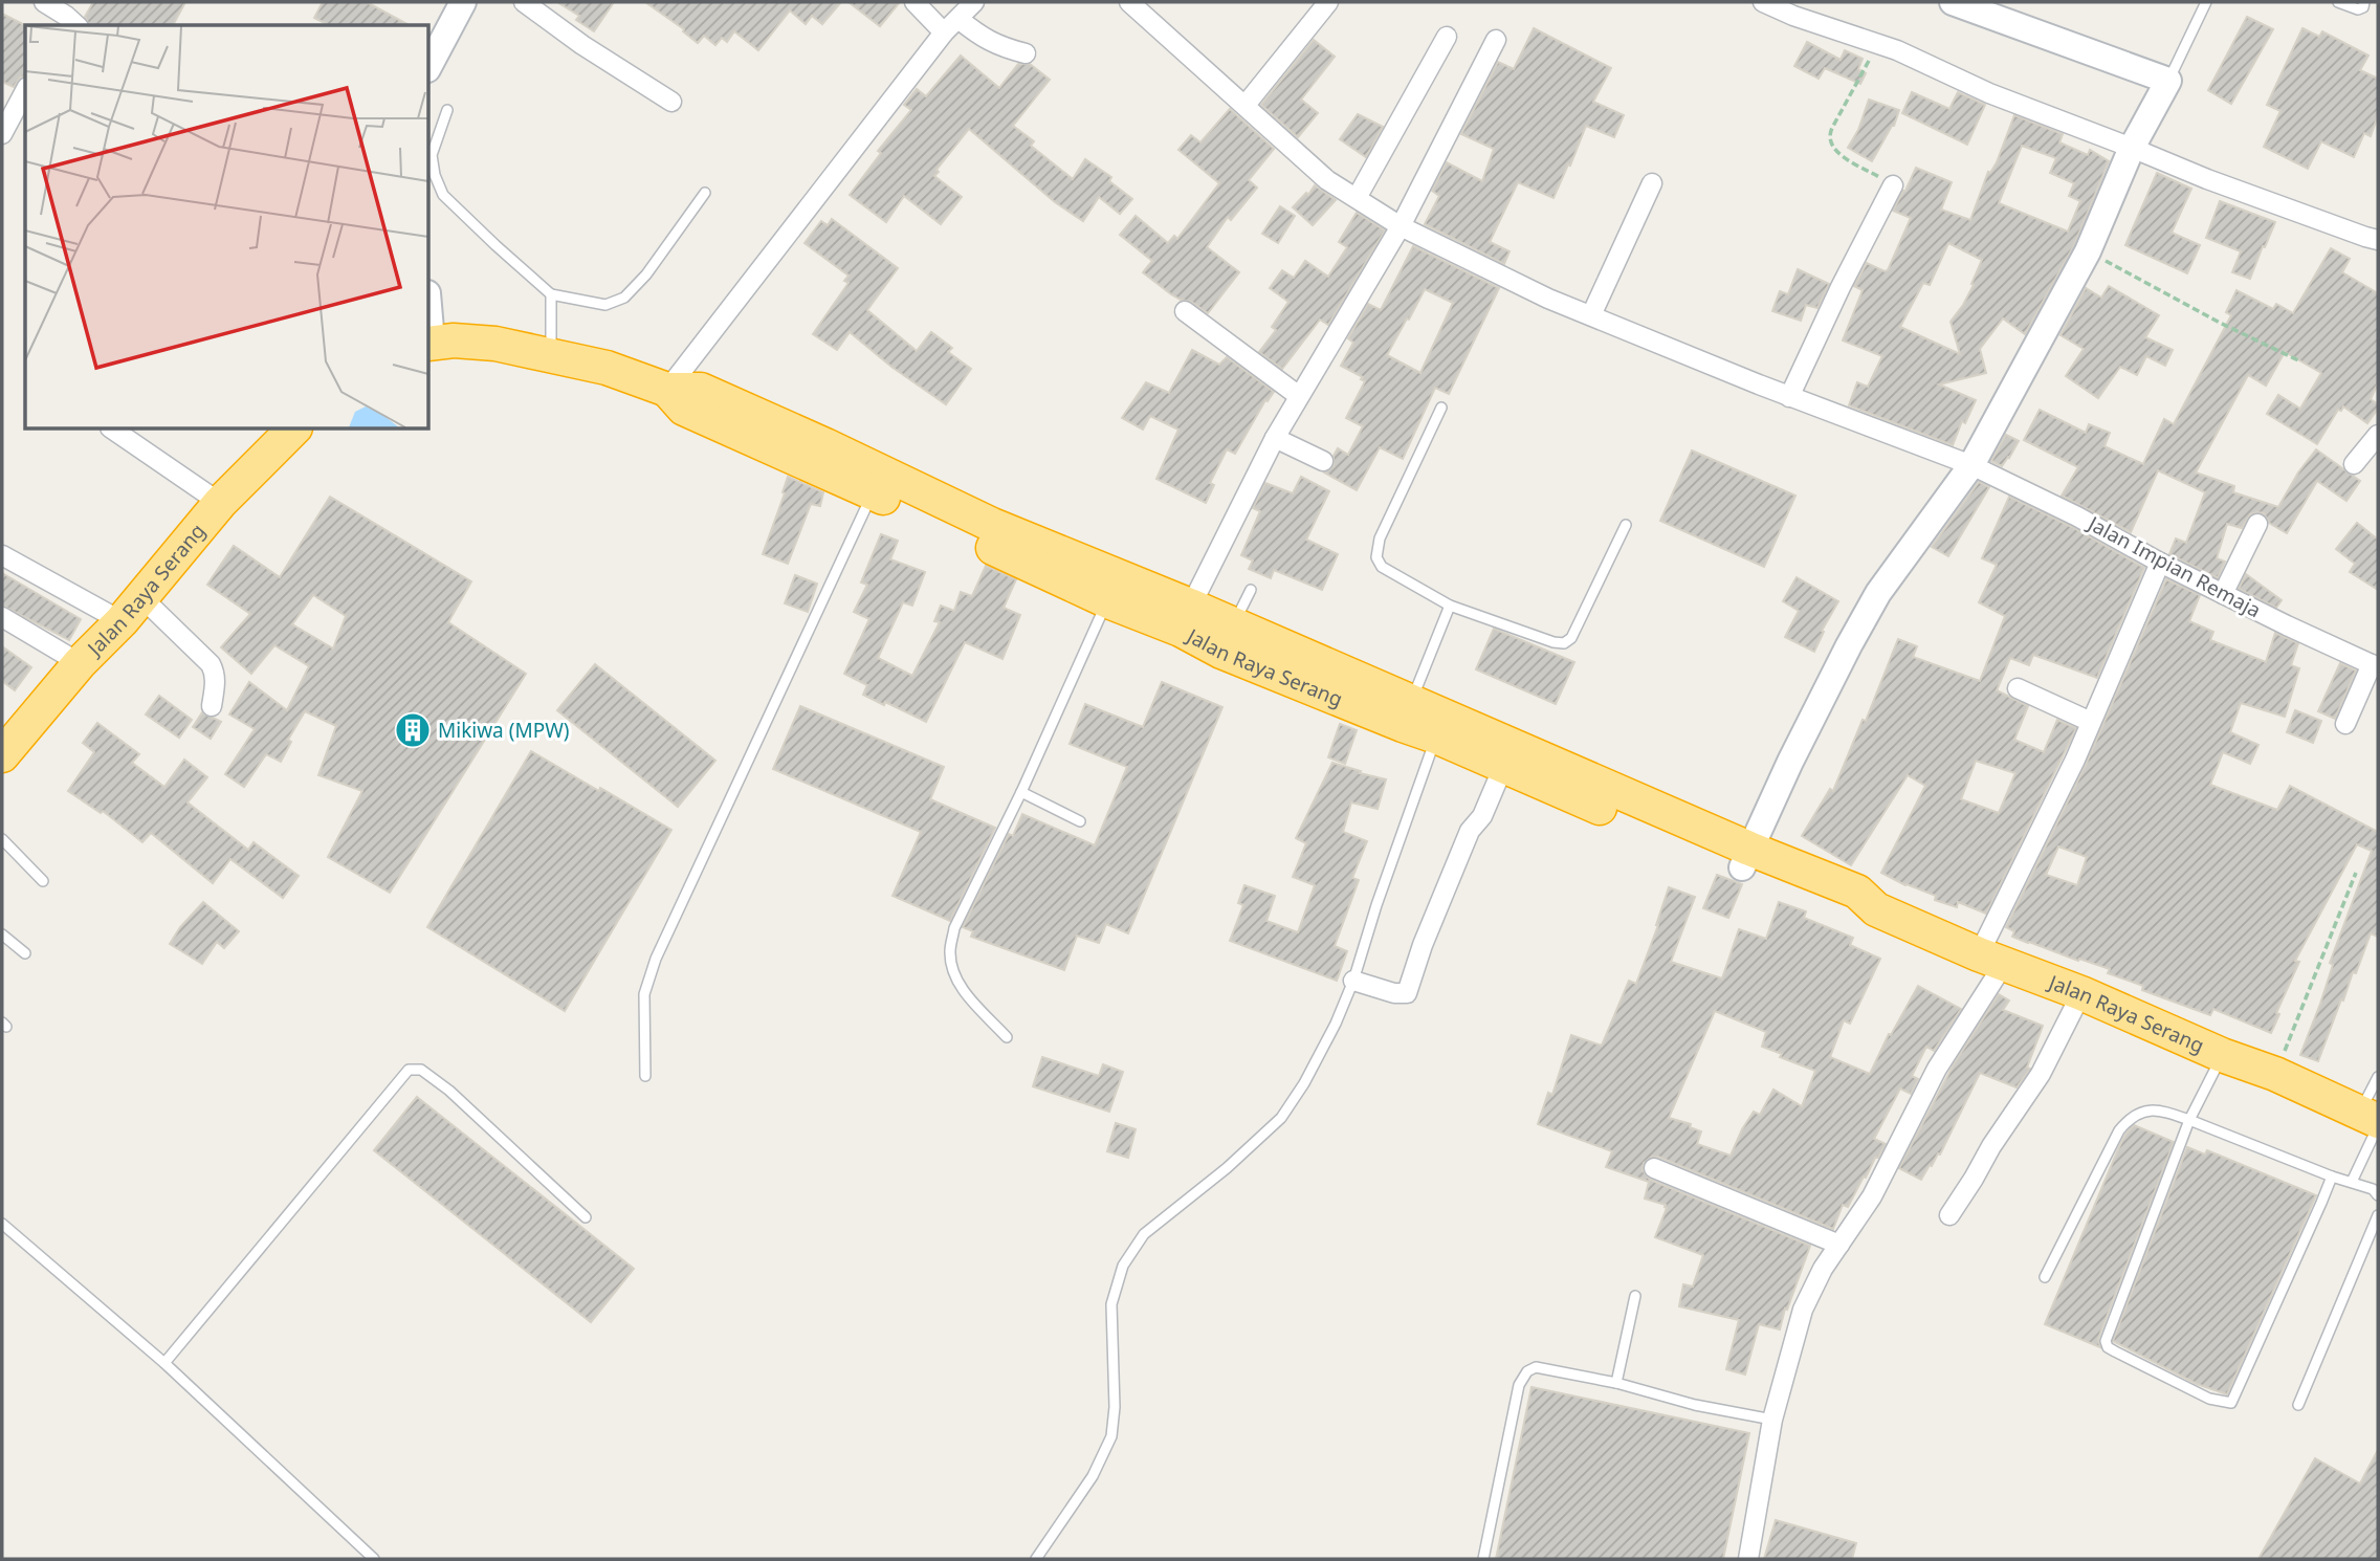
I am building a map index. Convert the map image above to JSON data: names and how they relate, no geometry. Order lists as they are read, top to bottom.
{
  "streets": {
    "highway": ["Jalan Raya Serang"],
    "street": ["Jalan Impian Remaja"]
  },
  "places": {
    "building": ["Mikiwa (MPW)"]
  }
}
